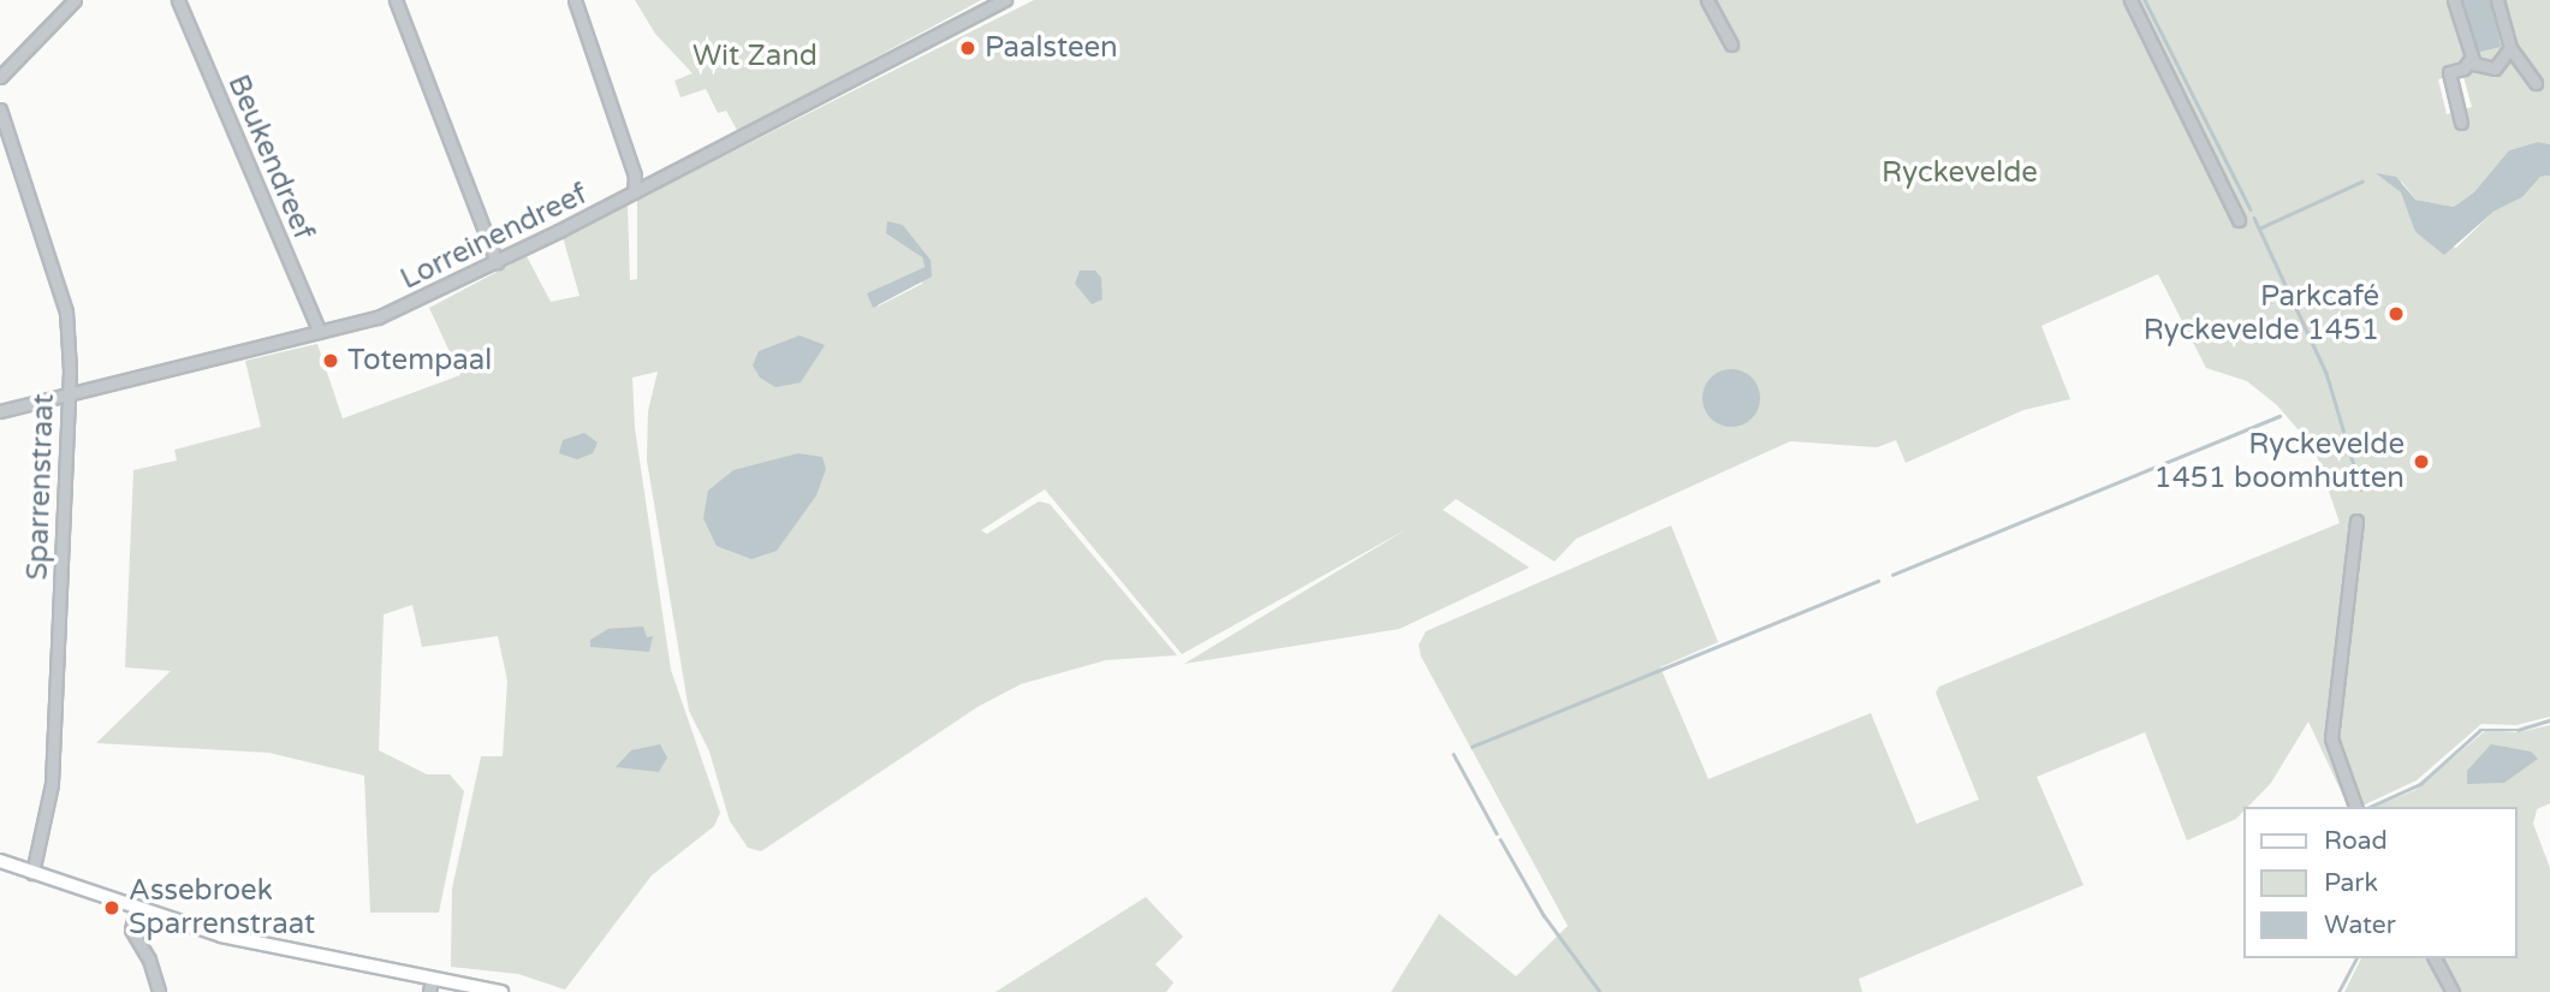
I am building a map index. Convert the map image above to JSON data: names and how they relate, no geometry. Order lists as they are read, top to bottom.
{
  "streets": {
    "street": ["Beukendreef", "Lorreinendreef", "Sparrenstraat"]
  },
  "crossings": [
    ["Beukendreef", "Lorreinendreef"],
    ["Lorreinendreef", "Sparrenstraat"]
  ],
  "parks": ["Wit Zand", "Ryckevelde"],
  "places": [
    "Paalsteen",
    "Parkcafé Ryckevelde 1451",
    "Totempaal",
    "Ryckevelde 1451 boomhutten",
    "Assebroek Sparrenstraat"
  ],
  "legend": ["Road", "Park", "Water"]
}
